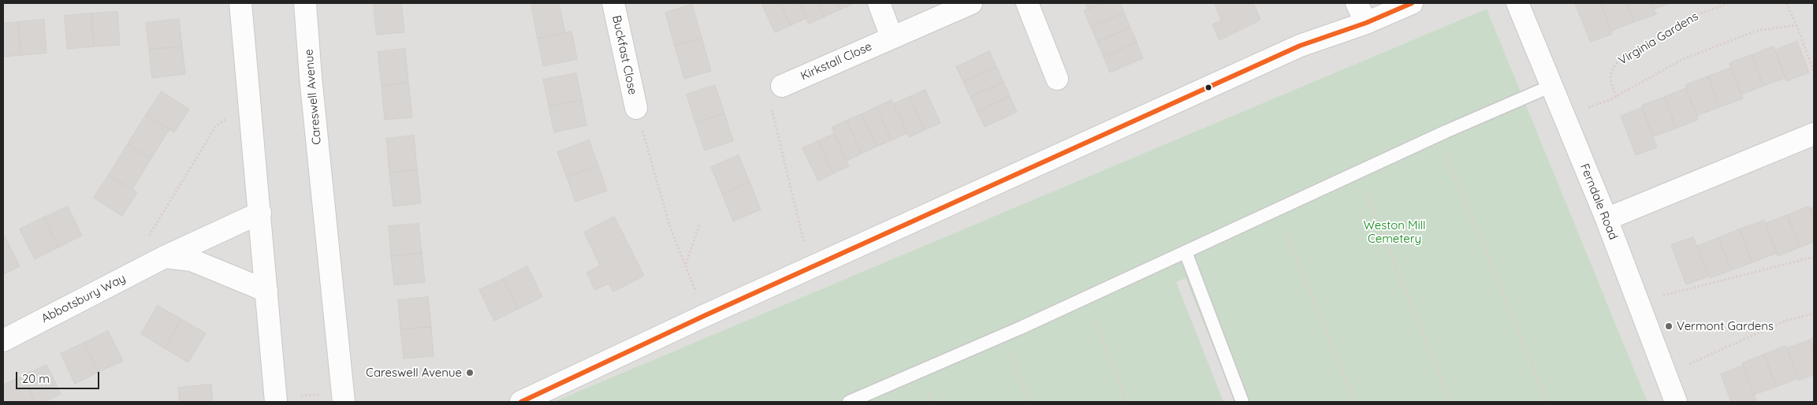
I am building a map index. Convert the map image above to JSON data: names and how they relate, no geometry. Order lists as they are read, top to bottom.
{
  "streets": {
    "street": [
      "Buckfast Close",
      "Kirkstall Close",
      "Careswell Avenue",
      "Ferndale Road",
      "Abbotsbury Way"
    ],
    "path": ["Virginia Gardens"]
  },
  "parks": ["Weston Mill Cemetery"],
  "places": ["Vermont Gardens", "Careswell Avenue"],
  "scale_bar": "20 m"
}
